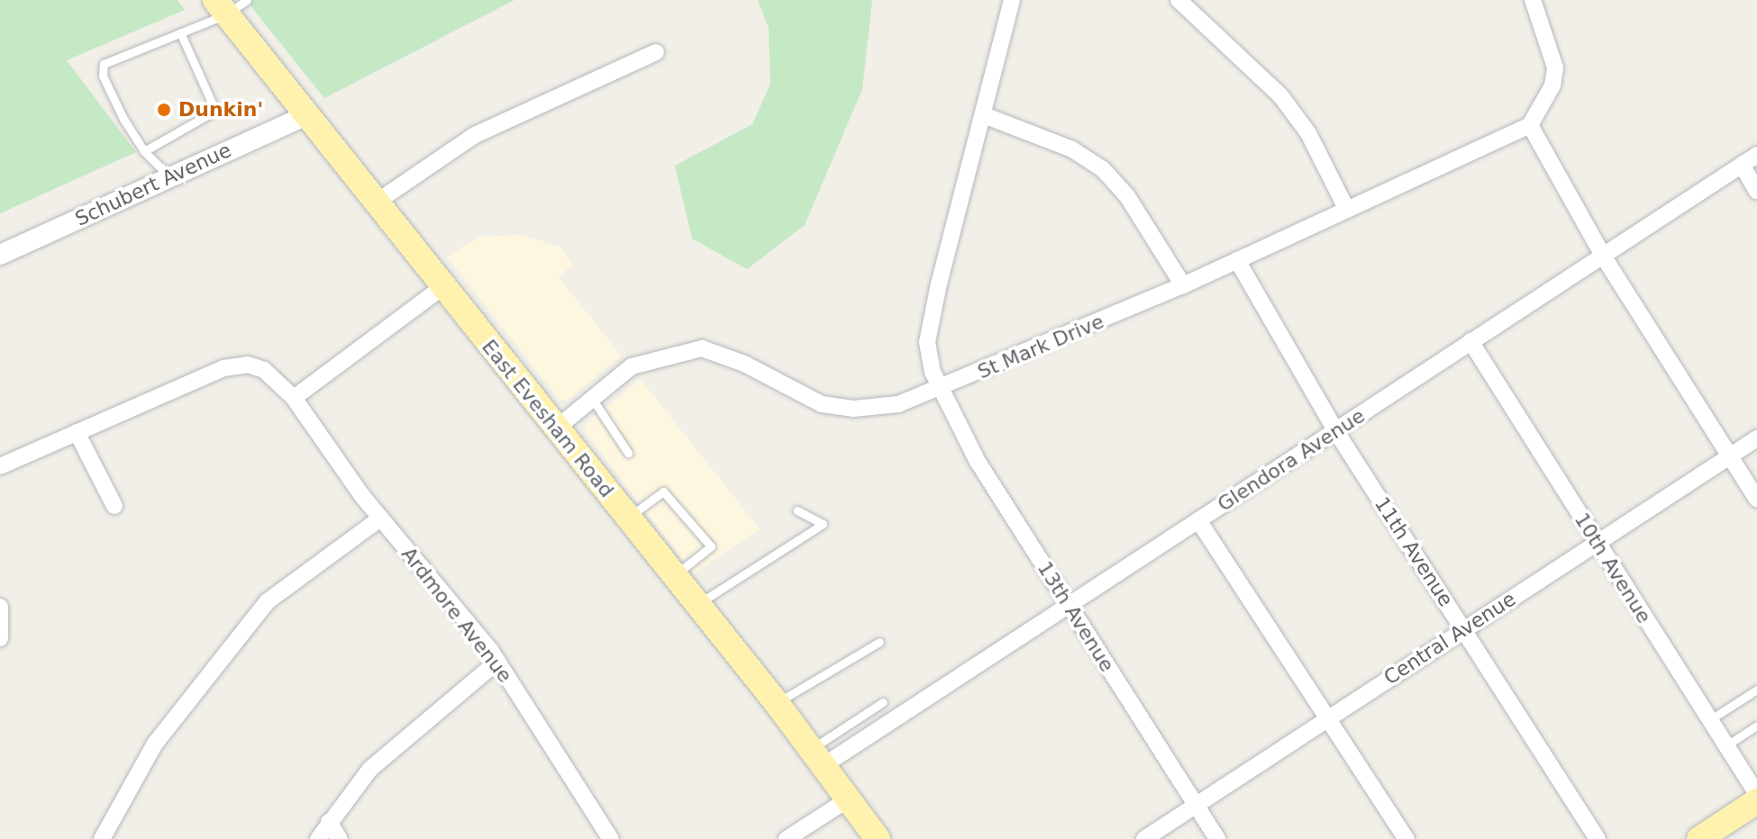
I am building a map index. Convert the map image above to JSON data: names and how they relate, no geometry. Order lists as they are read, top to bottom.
{
  "streets": {
    "main road": ["East Evesham Road"],
    "street": [
      "Schubert Avenue",
      "St Mark Drive",
      "Glendora Avenue",
      "11th Avenue",
      "10th Avenue",
      "Ardmore Avenue",
      "13th Avenue",
      "Central Avenue"
    ]
  },
  "crossings": [
    ["Schubert Avenue", "East Evesham Road"],
    ["St Mark Drive", "East Evesham Road"],
    ["St Mark Drive", "11th Avenue"],
    ["St Mark Drive", "13th Avenue"],
    ["East Evesham Road", "Glendora Avenue"],
    ["Glendora Avenue", "11th Avenue"],
    ["Glendora Avenue", "10th Avenue"],
    ["Glendora Avenue", "13th Avenue"],
    ["11th Avenue", "Central Avenue"],
    ["10th Avenue", "Central Avenue"],
    ["13th Avenue", "Central Avenue"]
  ],
  "places": ["Dunkin'"]
}
